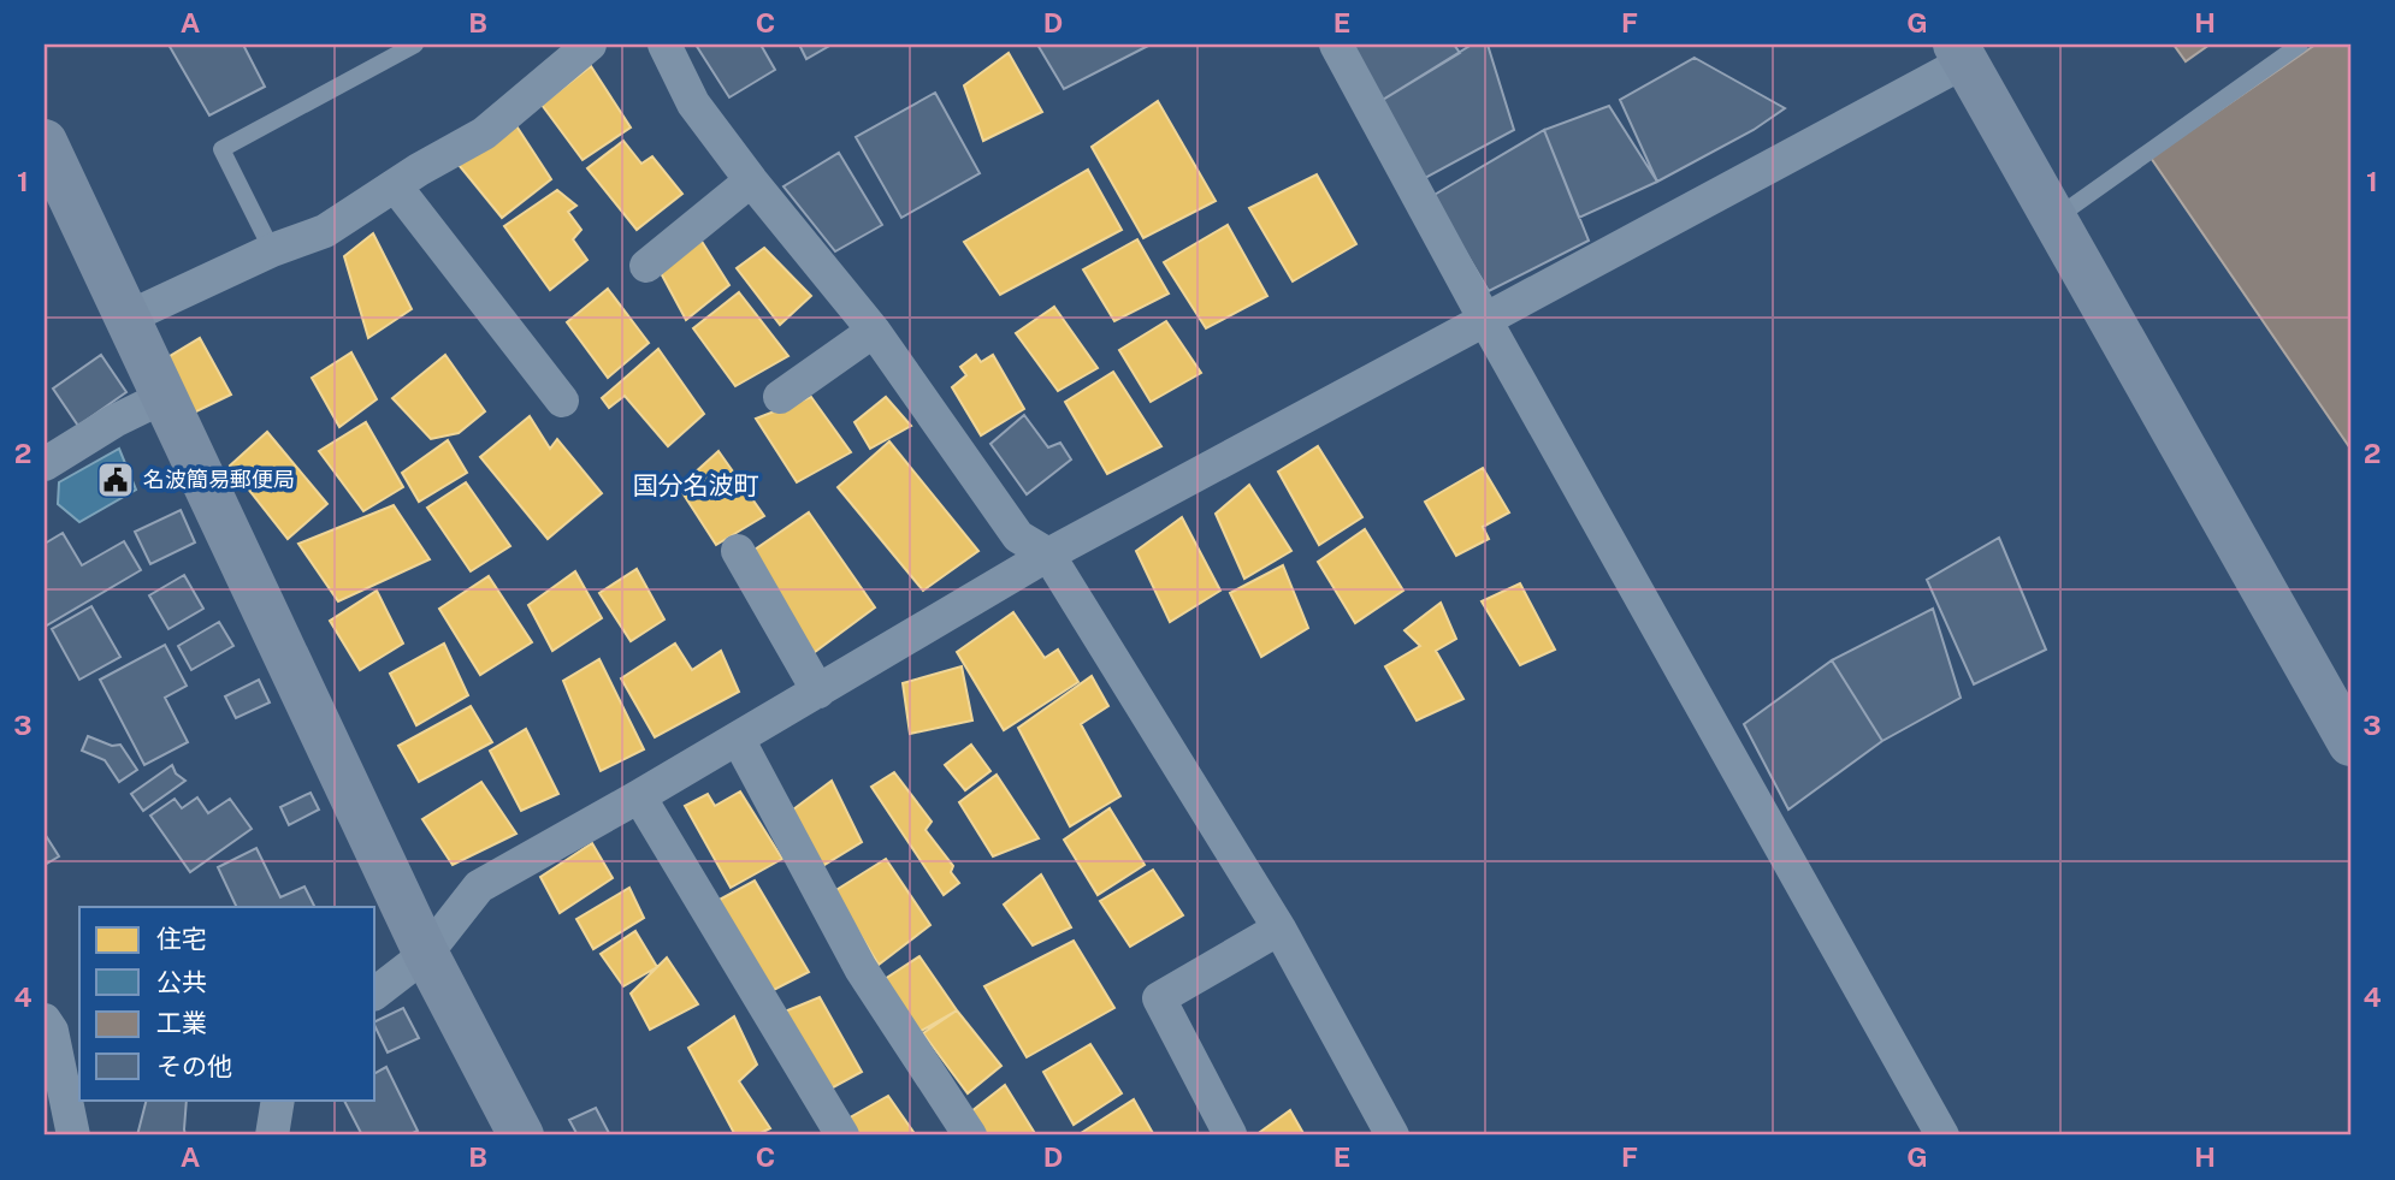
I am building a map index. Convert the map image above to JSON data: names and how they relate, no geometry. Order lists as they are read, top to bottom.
{
  "districts": ["国分名波町"],
  "places": {
    "public building": ["名波簡易郵便局"]
  },
  "legend": [
    "住宅",
    "公共",
    "工業",
    "その他"
  ],
  "grid": {
    "columns": [
      "A",
      "B",
      "C",
      "D",
      "E",
      "F",
      "G",
      "H"
    ],
    "rows": [
      "1",
      "2",
      "3",
      "4"
    ]
  }
}
